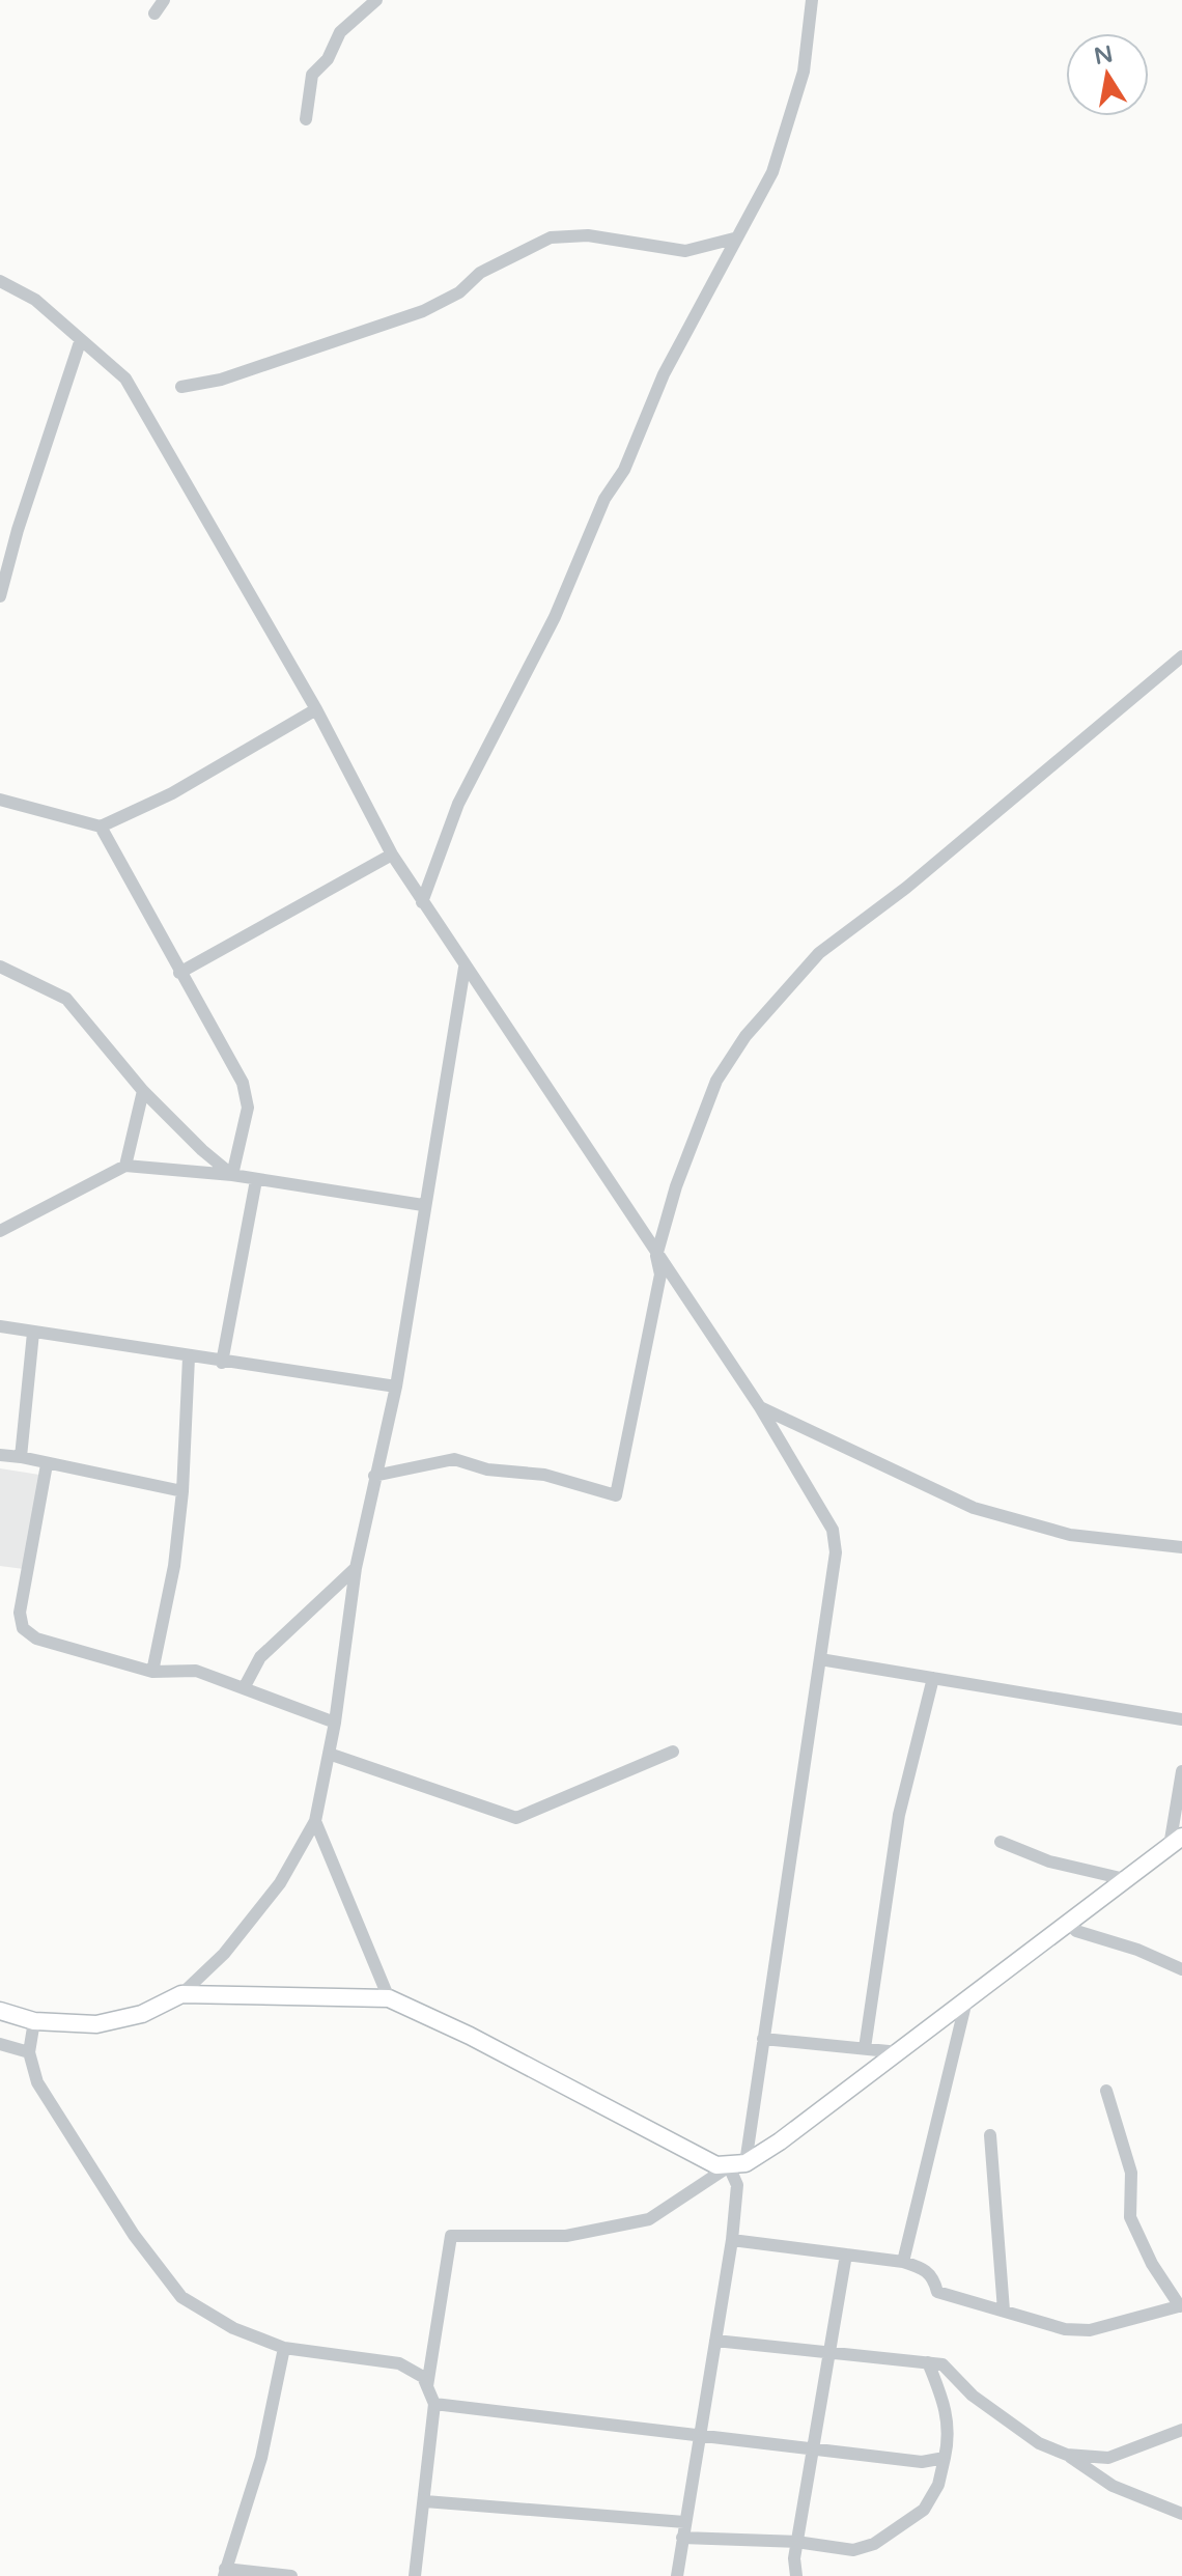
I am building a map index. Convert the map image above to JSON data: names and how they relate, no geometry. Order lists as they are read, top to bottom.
{
  "north": "top"
}
